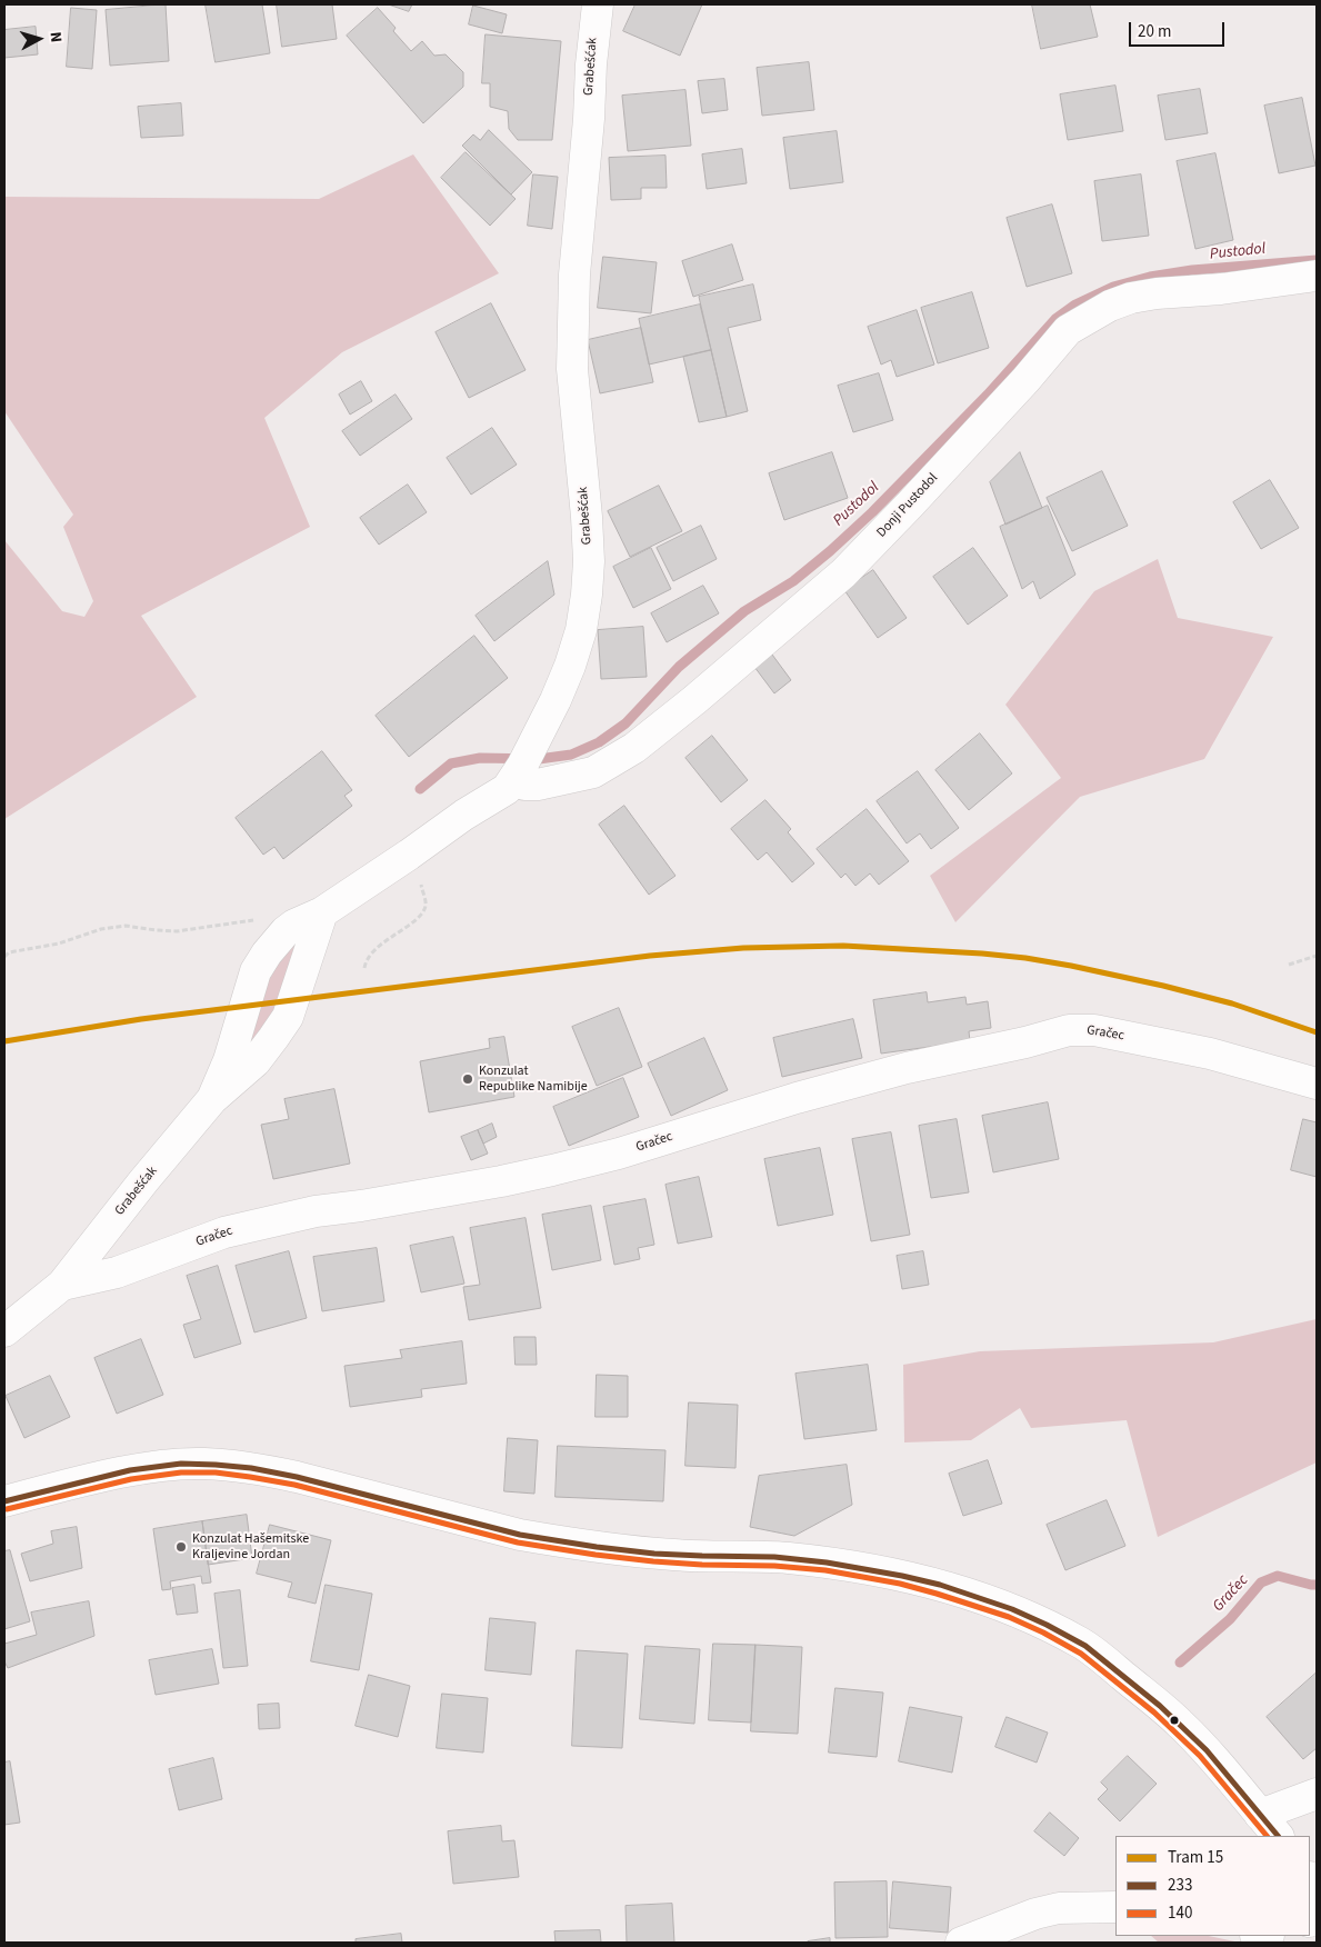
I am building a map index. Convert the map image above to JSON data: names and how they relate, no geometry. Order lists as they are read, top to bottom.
{
  "streets": {
    "street": ["Grabešćak", "Donji Pustodol", "Gračec"]
  },
  "crossings": [
    ["Grabešćak", "Donji Pustodol"],
    ["Grabešćak", "Gračec"]
  ],
  "water": ["Pustodol", "Gračec"],
  "places": ["Konzulat Republike Namibije", "Konzulat Hašemitske Kraljevine Jordan"],
  "lines": ["tram line 15", "transit line 233", "transit line 140"],
  "legend": ["Tram 15", "233", "140"],
  "scale_bar": "20 m",
  "north": "right"
}
